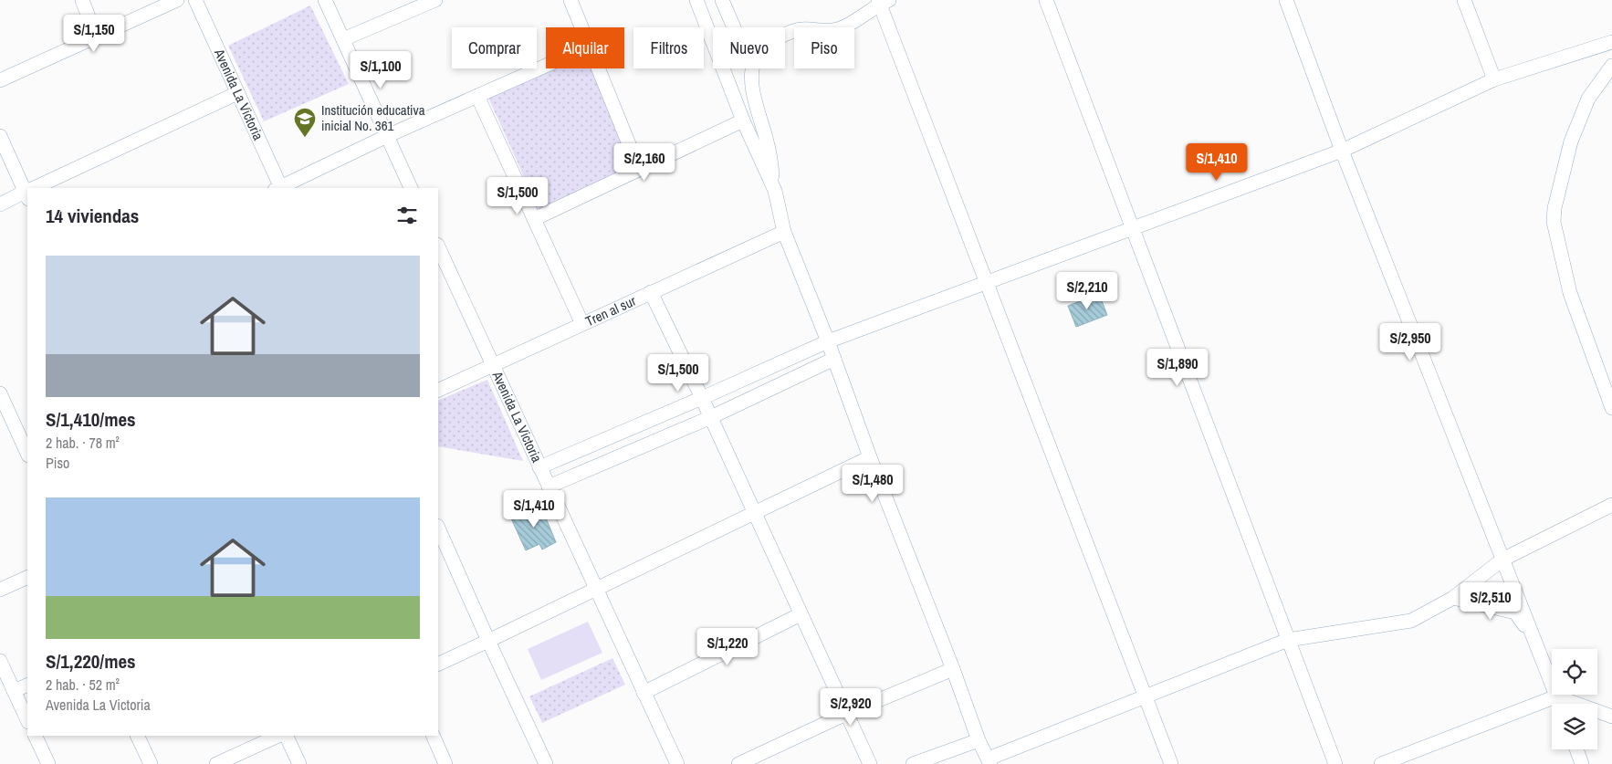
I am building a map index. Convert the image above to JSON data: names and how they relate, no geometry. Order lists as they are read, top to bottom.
{
  "streets": {
    "street": ["Avenida La Victoria", "Tren al sur"]
  },
  "crossings": [
    ["Avenida La Victoria", "Tren al sur"]
  ],
  "places": {
    "school or university": ["Institución educativa inicial No. 361"]
  },
  "page": {
    "price": [
      "S/1,150",
      "S/1,100",
      "S/2,160",
      "S/1,410",
      "S/1,500",
      "S/2,210",
      "S/2,950",
      "S/1,890",
      "S/1,500",
      "S/1,480",
      "S/1,410",
      "S/2,510",
      "S/1,220",
      "S/2,920"
    ],
    "chip": [
      "Comprar",
      "Alquilar",
      "Filtros",
      "Nuevo",
      "Piso"
    ],
    "heading": "14 viviendas",
    "list": [
      {
        "name": "S/1,410/mes",
        "note": "2 hab. · 78 m² · Piso"
      },
      {
        "name": "S/1,220/mes",
        "note": "2 hab. · 52 m² · Avenida La Victoria"
      }
    ]
  }
}
